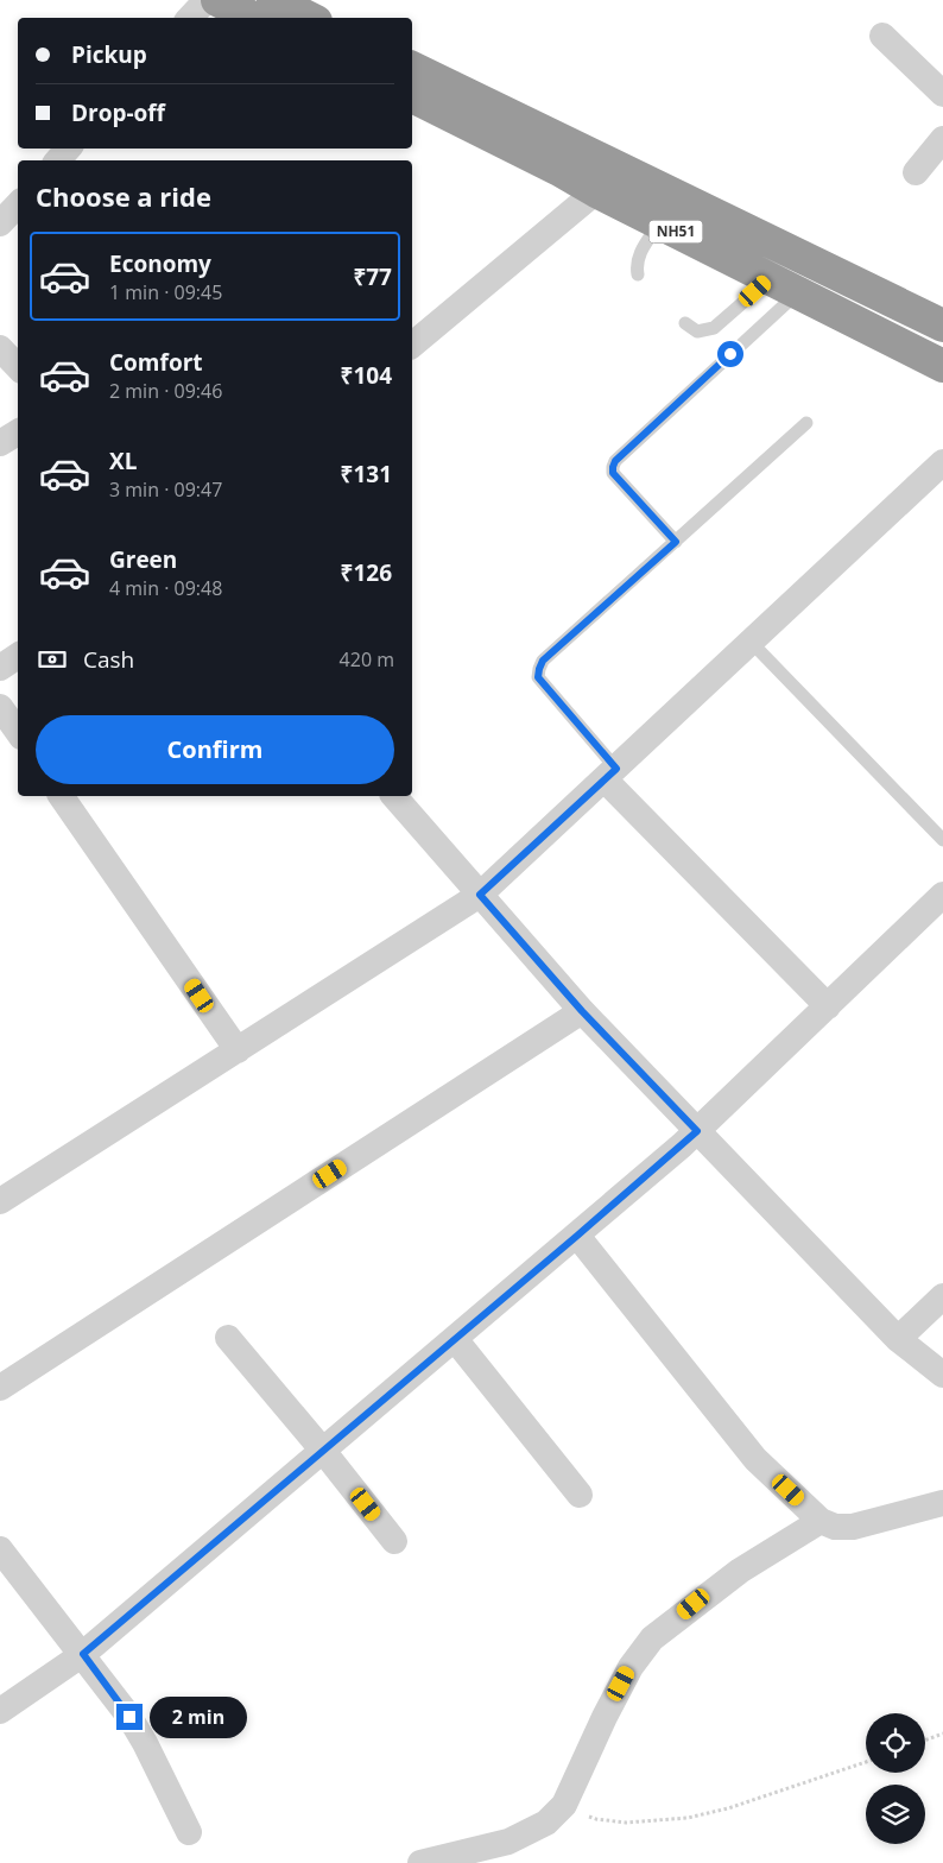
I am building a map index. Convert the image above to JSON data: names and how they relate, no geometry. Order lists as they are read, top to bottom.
{
  "streets": {
    "highway": ["NH51"]
  },
  "page": {
    "banner": ["Pickup", "Drop-off"],
    "heading": "Choose a ride",
    "list": [
      {
        "name": "Economy",
        "note": "1 min · 09:45",
        "value": "₹77"
      },
      {
        "name": "Comfort",
        "note": "2 min · 09:46",
        "value": "₹104"
      },
      {
        "name": "XL",
        "note": "3 min · 09:47",
        "value": "₹131"
      },
      {
        "name": "Green",
        "note": "4 min · 09:48",
        "value": "₹126"
      }
    ],
    "pay": ["Cash", "420 m"],
    "buttons": "Confirm",
    "bubble": "2 min"
  }
}
